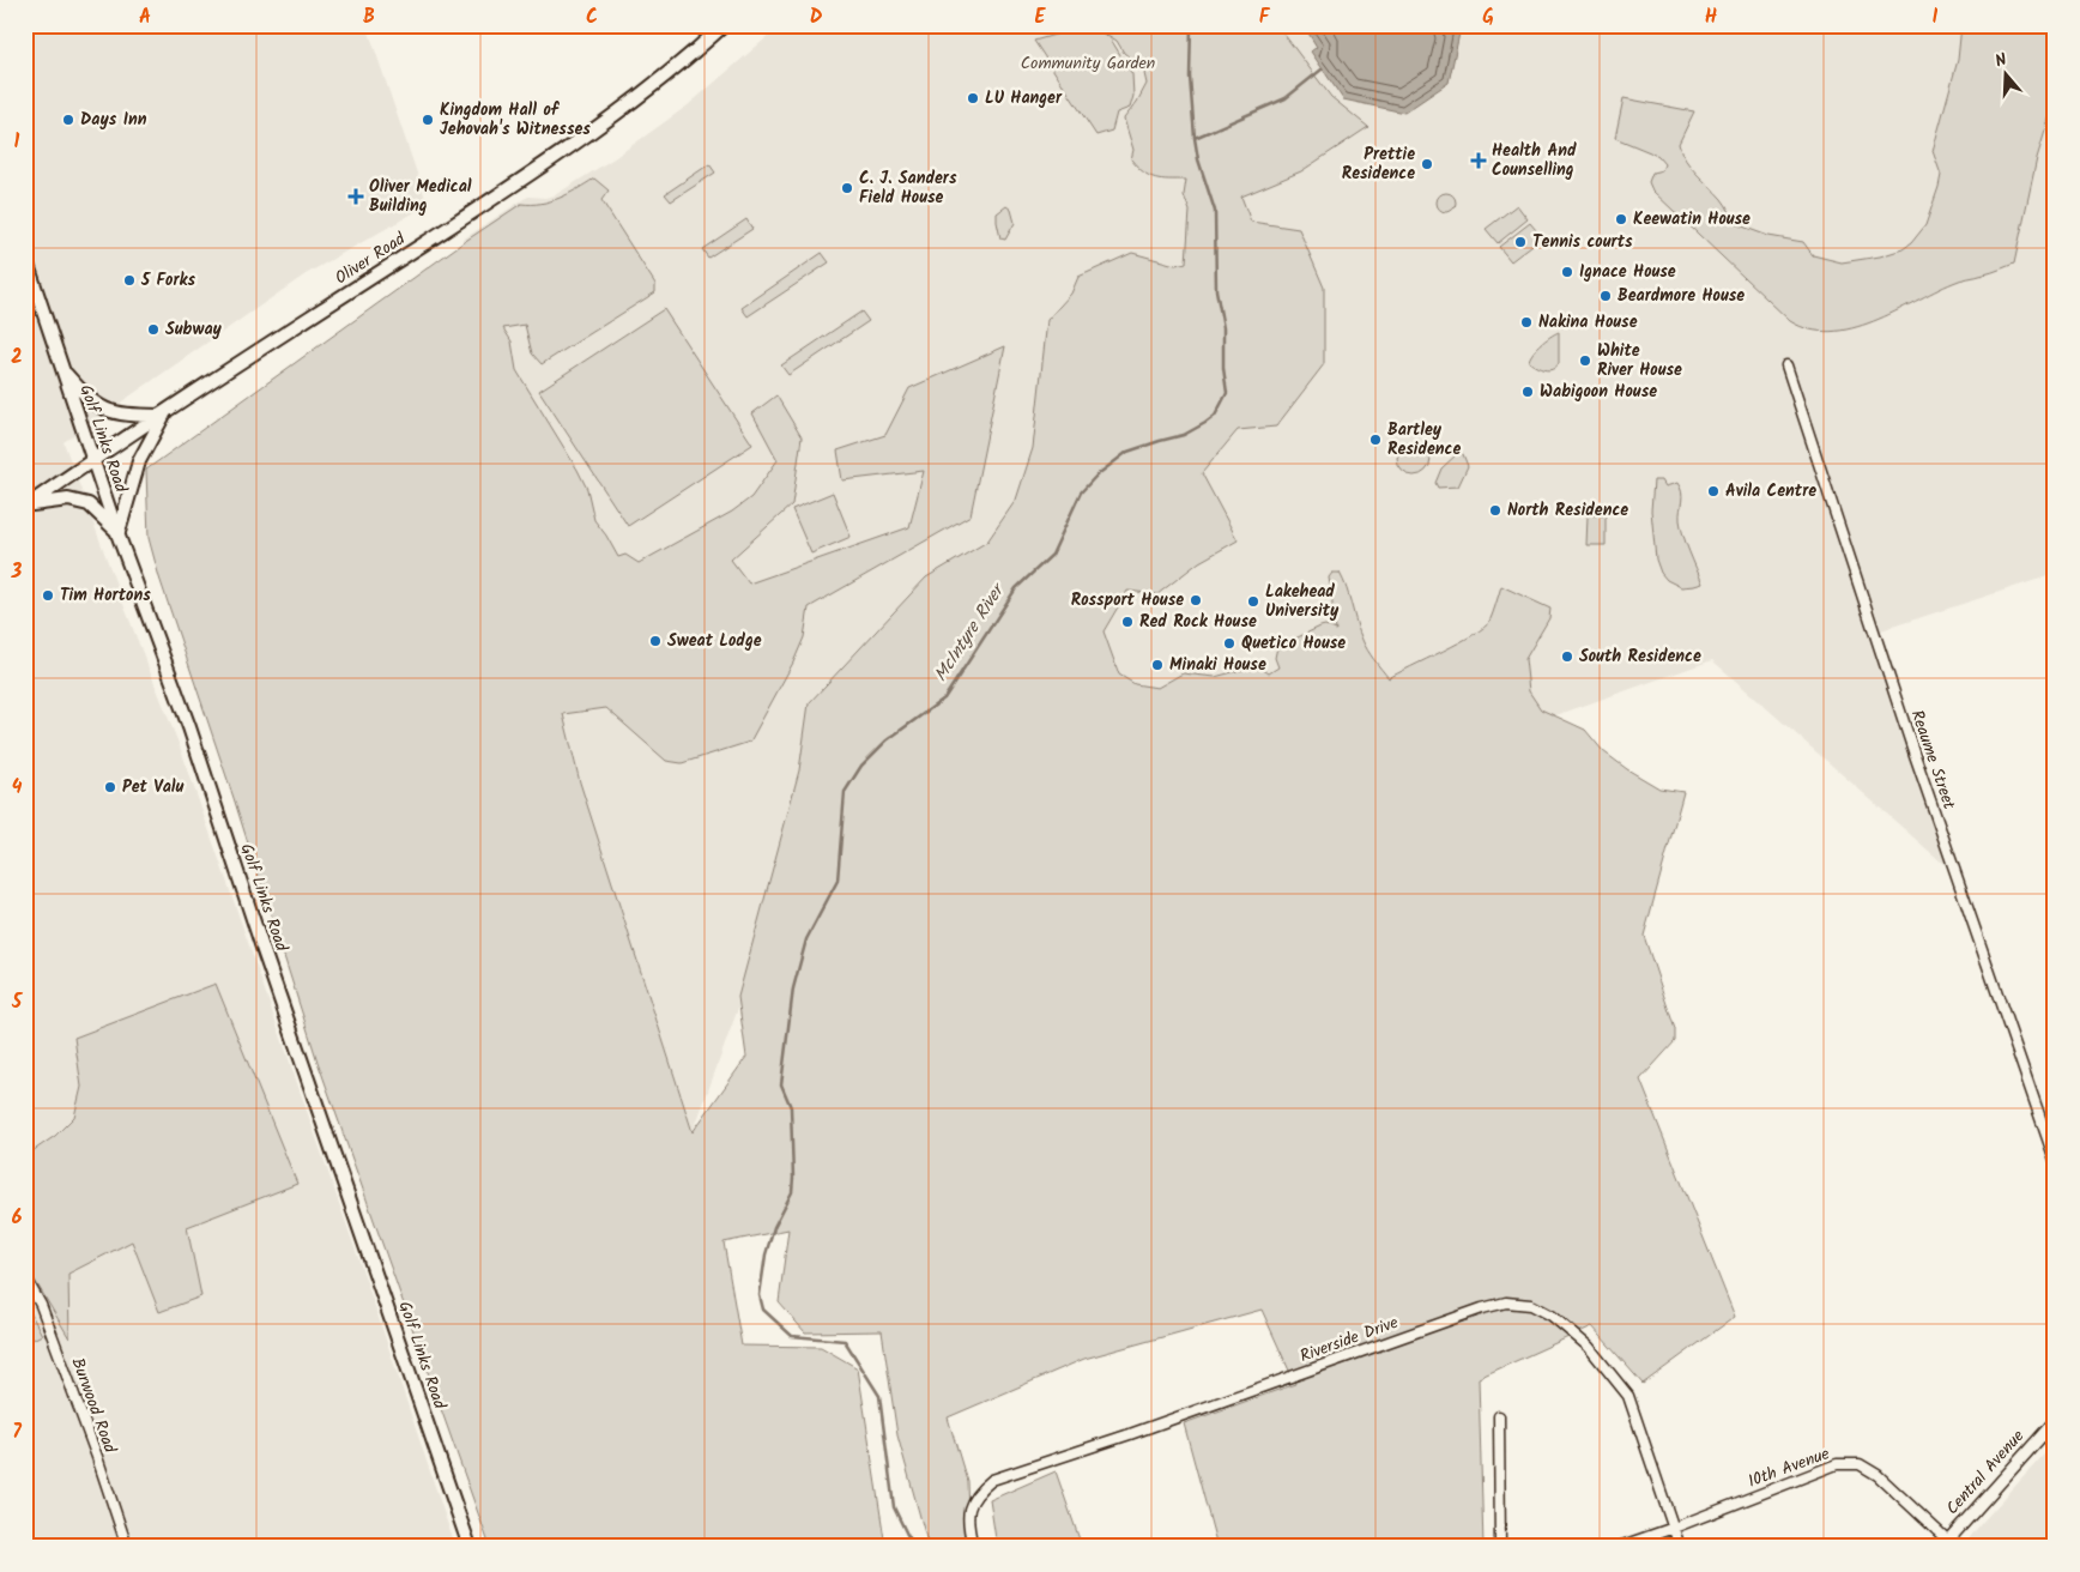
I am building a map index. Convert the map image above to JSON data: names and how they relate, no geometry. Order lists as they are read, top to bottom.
{
  "streets": {
    "main road": ["Oliver Road", "Golf Links Road"],
    "street": [
      "Reaume Street",
      "Riverside Drive",
      "Burwood Road",
      "10th Avenue",
      "Central Avenue"
    ]
  },
  "crossings": [
    ["Oliver Road", "Golf Links Road"],
    ["Riverside Drive", "10th Avenue"],
    ["10th Avenue", "Central Avenue"]
  ],
  "water": ["McIntyre River"],
  "parks": ["Community Garden"],
  "places": {
    "other": [
      "LU Hanger",
      "Days Inn",
      "Kingdom Hall of Jehovah's Witnesses",
      "Prettie Residence",
      "C. J. Sanders Field House",
      "Keewatin House",
      "Tennis courts",
      "Ignace House",
      "5 Forks",
      "Beardmore House",
      "Nakina House",
      "Subway",
      "White River House",
      "Wabigoon House",
      "Bartley Residence",
      "Avila Centre",
      "North Residence",
      "Tim Hortons",
      "Rossport House",
      "Lakehead University",
      "Red Rock House",
      "Sweat Lodge",
      "Quetico House",
      "South Residence",
      "Minaki House",
      "Pet Valu"
    ],
    "health": ["Health And Counselling", "Oliver Medical Building"]
  },
  "north": "top",
  "grid": {
    "columns": [
      "A",
      "B",
      "C",
      "D",
      "E",
      "F",
      "G",
      "H",
      "I"
    ],
    "rows": [
      "1",
      "2",
      "3",
      "4",
      "5",
      "6",
      "7"
    ]
  }
}
